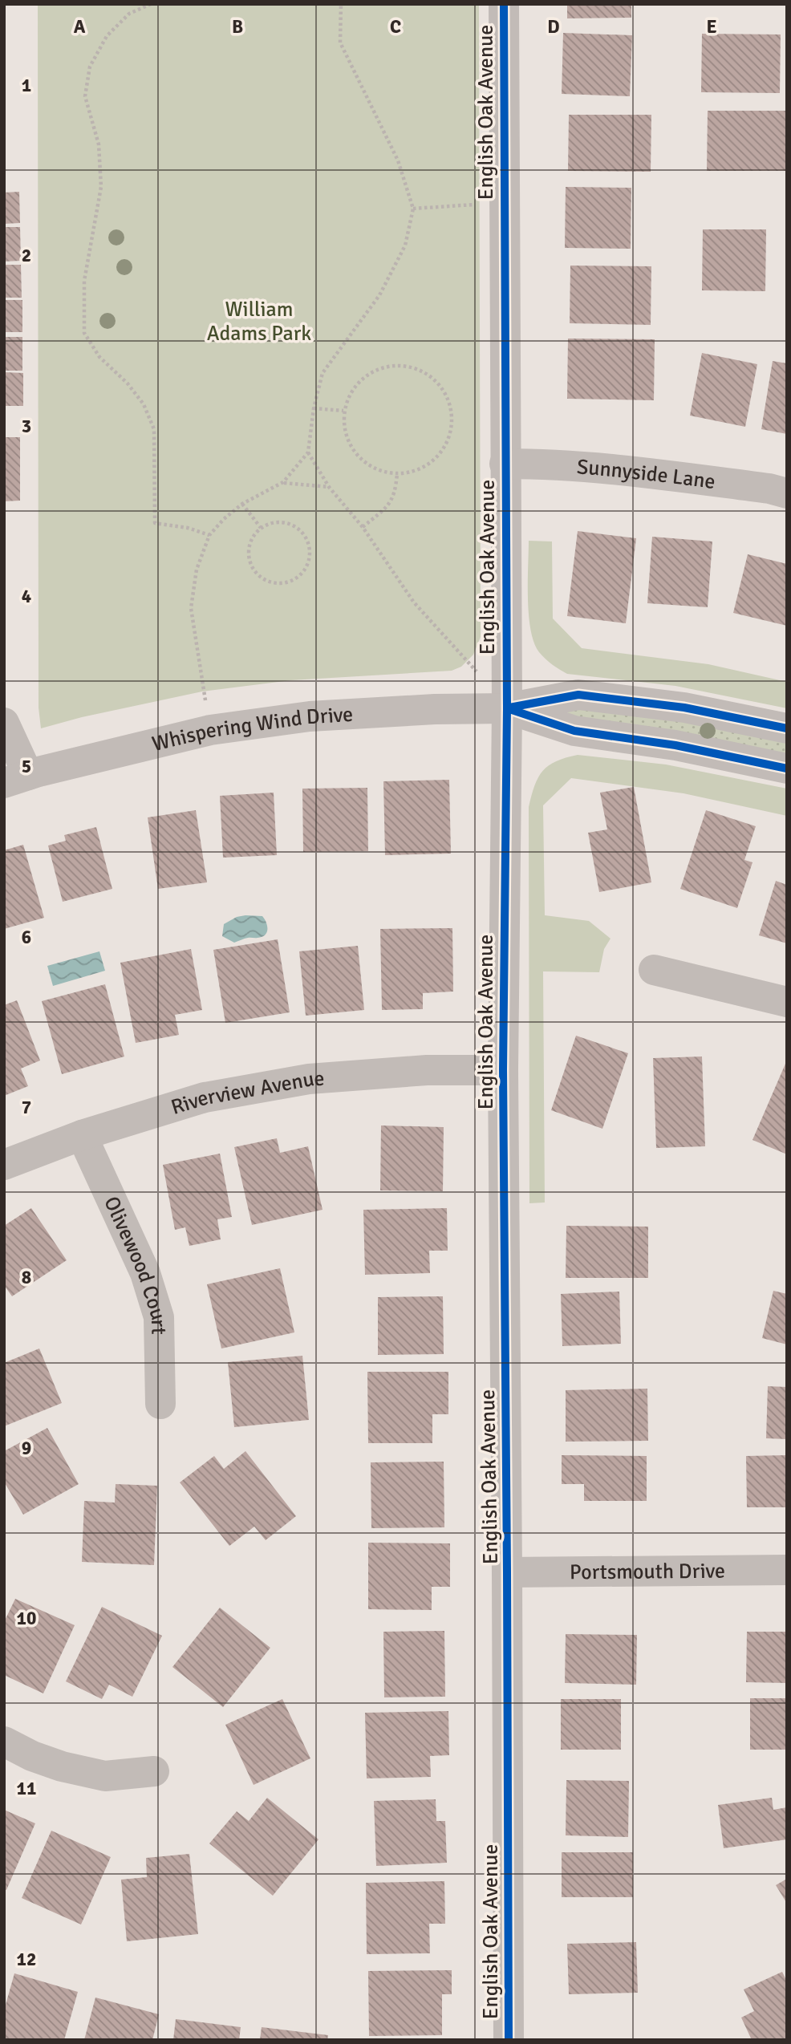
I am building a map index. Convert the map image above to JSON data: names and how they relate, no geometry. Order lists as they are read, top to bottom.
{
  "streets": {
    "street": [
      "English Oak Avenue",
      "Sunnyside Lane",
      "Whispering Wind Drive",
      "Riverview Avenue",
      "Olivewood Court",
      "Portsmouth Drive"
    ]
  },
  "crossings": [
    ["English Oak Avenue", "Sunnyside Lane"],
    ["English Oak Avenue", "Whispering Wind Drive"],
    ["English Oak Avenue", "Riverview Avenue"],
    ["English Oak Avenue", "Portsmouth Drive"],
    ["Riverview Avenue", "Olivewood Court"]
  ],
  "parks": ["William Adams Park"],
  "grid": {
    "columns": [
      "A",
      "B",
      "C",
      "D",
      "E"
    ],
    "rows": [
      "1",
      "2",
      "3",
      "4",
      "5",
      "6",
      "7",
      "8",
      "9",
      "10",
      "11",
      "12"
    ]
  }
}
